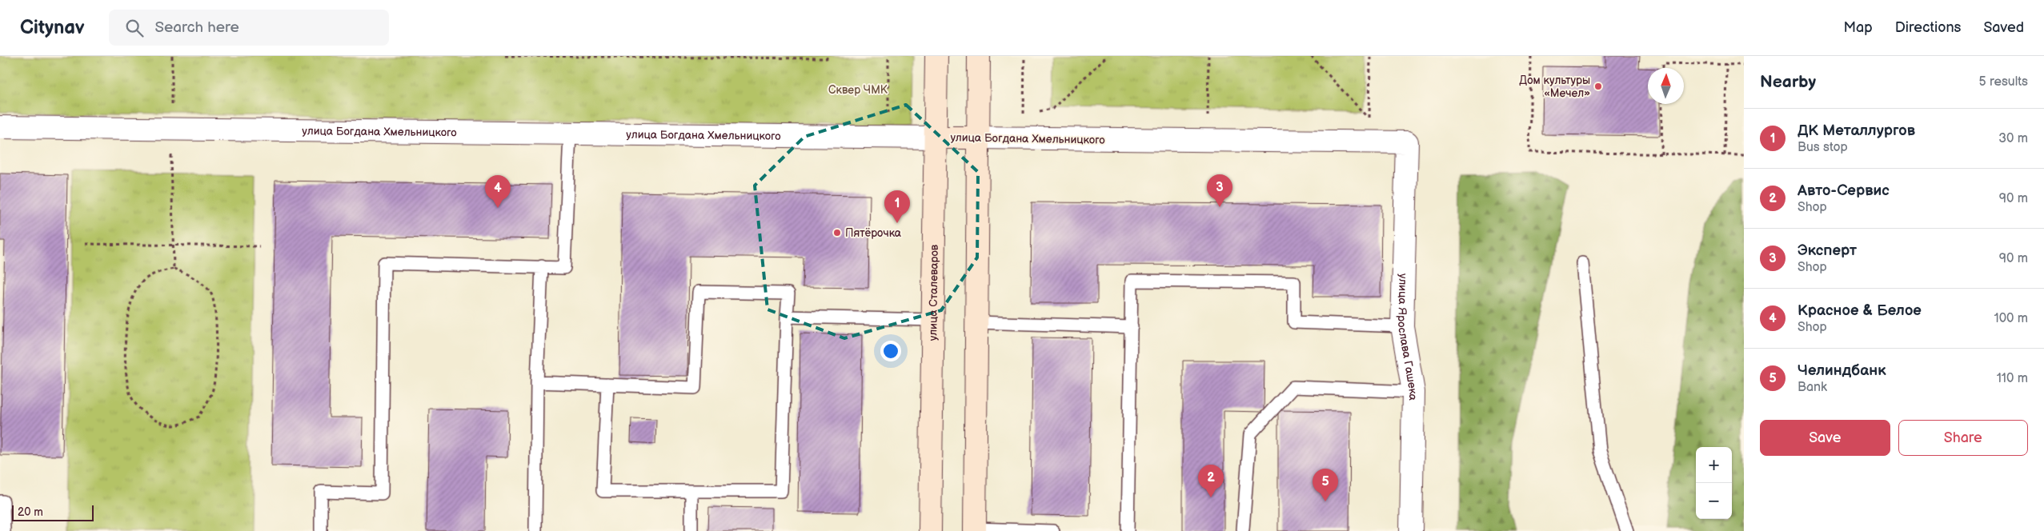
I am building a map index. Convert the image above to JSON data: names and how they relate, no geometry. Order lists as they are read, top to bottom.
{
  "streets": {
    "main road": ["улица Богдана Хмельницкого", "улица Сталеваров"],
    "street": ["улица Ярослава Гашека"]
  },
  "crossings": [
    ["улица Богдана Хмельницкого", "улица Сталеваров"],
    ["улица Богдана Хмельницкого", "улица Ярослава Гашека"]
  ],
  "parks": ["Сквер ЧМК"],
  "places": ["Дом культуры «Мечел»", "Пятёрочка"],
  "scale_bar": "20 m",
  "north": "top",
  "page": {
    "header": "Citynav",
    "search": "Search here",
    "nav": ["Map", "Directions", "Saved"],
    "heading": ["Nearby", "5 results"],
    "list": [
      {
        "mark": "1",
        "name": "ДК Металлургов",
        "note": "Bus stop",
        "value": "30 m"
      },
      {
        "mark": "2",
        "name": "Авто-Сервис",
        "note": "Shop",
        "value": "90 m"
      },
      {
        "mark": "3",
        "name": "Эксперт",
        "note": "Shop",
        "value": "90 m"
      },
      {
        "mark": "4",
        "name": "Красное & Белое",
        "note": "Shop",
        "value": "100 m"
      },
      {
        "mark": "5",
        "name": "Челиндбанк",
        "note": "Bank",
        "value": "110 m"
      }
    ],
    "pins": [
      "3",
      "4",
      "1",
      "2",
      "5"
    ],
    "buttons": ["Save", "Share"],
    "map_buttons": ["+", "−"],
    "scale": "20 m"
  }
}
